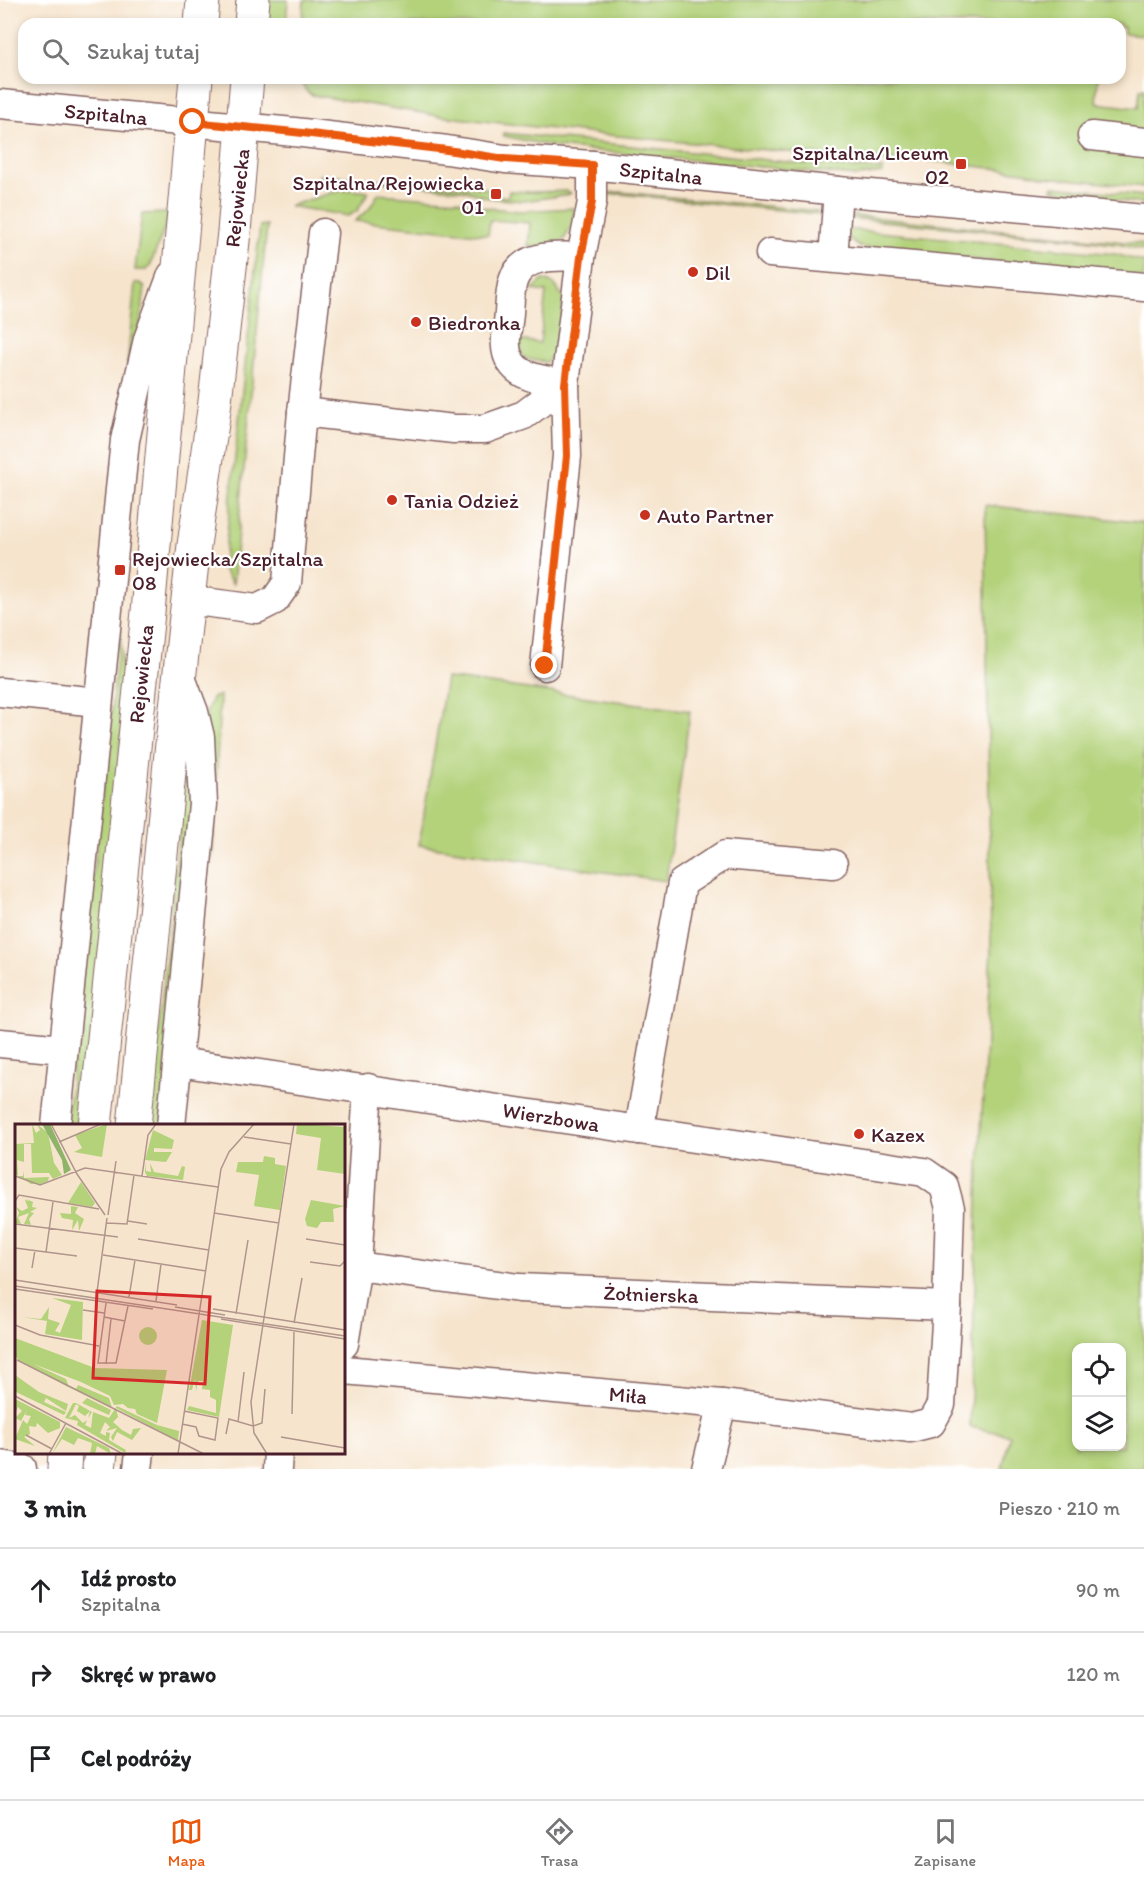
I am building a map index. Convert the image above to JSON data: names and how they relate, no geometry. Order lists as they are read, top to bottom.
{
  "streets": {
    "highway": ["Rejowiecka"],
    "street": [
      "Szpitalna",
      "Wierzbowa",
      "Żołnierska",
      "Miła"
    ]
  },
  "crossings": [
    ["Szpitalna", "Rejowiecka"],
    ["Rejowiecka", "Wierzbowa"],
    ["Wierzbowa", "Żołnierska"],
    ["Wierzbowa", "Miła"],
    ["Żołnierska", "Miła"]
  ],
  "places": {
    "transit": ["Szpitalna/Liceum 02", "Szpitalna/Rejowiecka 01", "Rejowiecka/Szpitalna 08"],
    "other": [
      "Dil",
      "Biedronka",
      "Tania Odzież",
      "Auto Partner",
      "Kazex"
    ]
  },
  "page": {
    "search": "Szukaj tutaj",
    "heading": ["3 min", "Pieszo · 210 m"],
    "list": [
      ["Idź prosto", "Szpitalna", "90 m"],
      ["Skręć w prawo", "120 m"],
      "Cel podróży"
    ],
    "nav": ["Mapa", "Trasa", "Zapisane"]
  }
}
